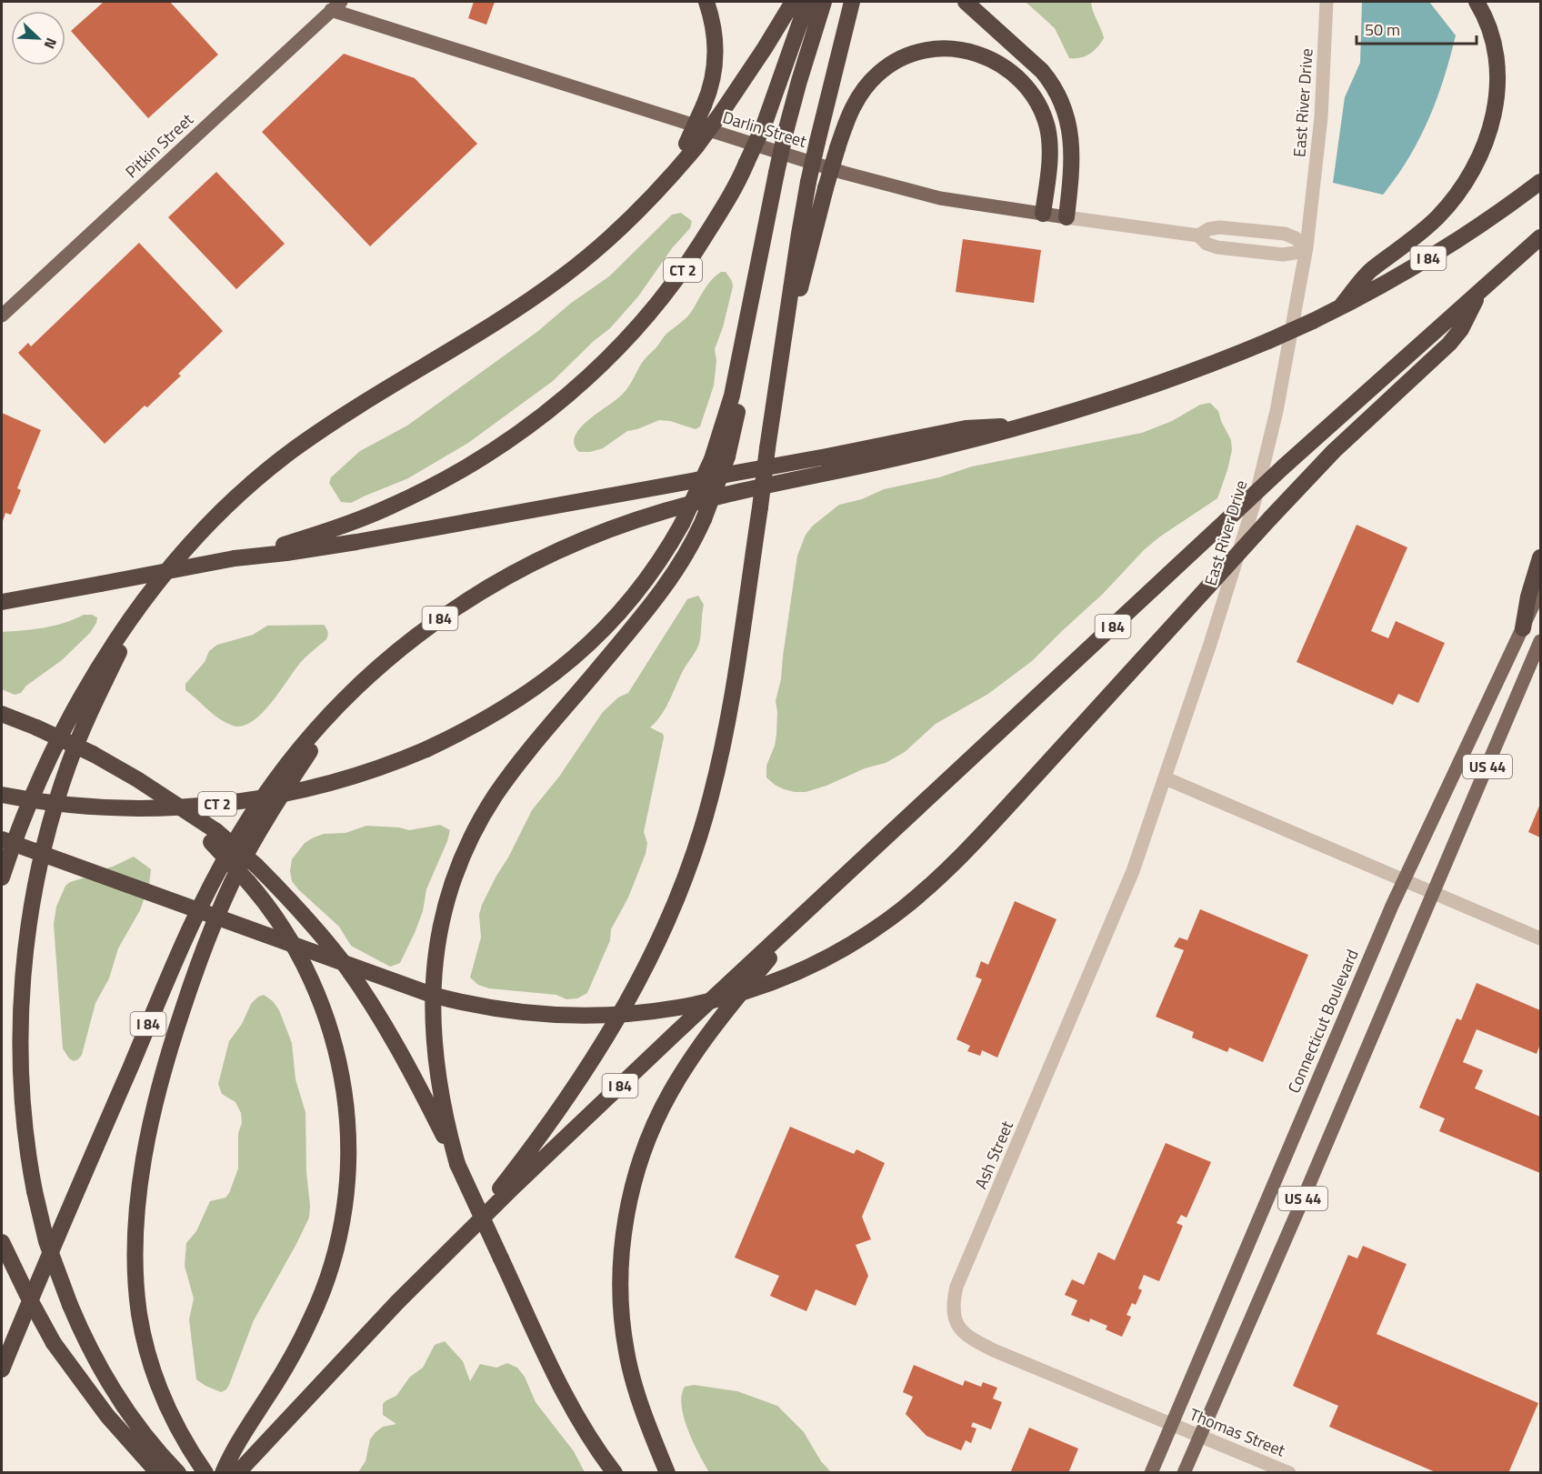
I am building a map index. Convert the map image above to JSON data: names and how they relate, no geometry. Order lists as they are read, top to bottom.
{
  "streets": {
    "highway": ["I 84", "CT 2", "US 44"],
    "main road": ["Darlin Street", "Pitkin Street", "Connecticut Boulevard"],
    "street": ["East River Drive", "Ash Street", "Thomas Street"]
  },
  "crossings": [
    ["East River Drive", "Darlin Street"],
    ["East River Drive", "Ash Street"],
    ["Darlin Street", "Pitkin Street"],
    ["US 44", "Connecticut Boulevard"],
    ["US 44", "Thomas Street"],
    ["Connecticut Boulevard", "Ash Street"],
    ["Connecticut Boulevard", "Thomas Street"],
    ["Ash Street", "Thomas Street"]
  ],
  "scale_bar": "50 m",
  "north": "bottom right"
}
